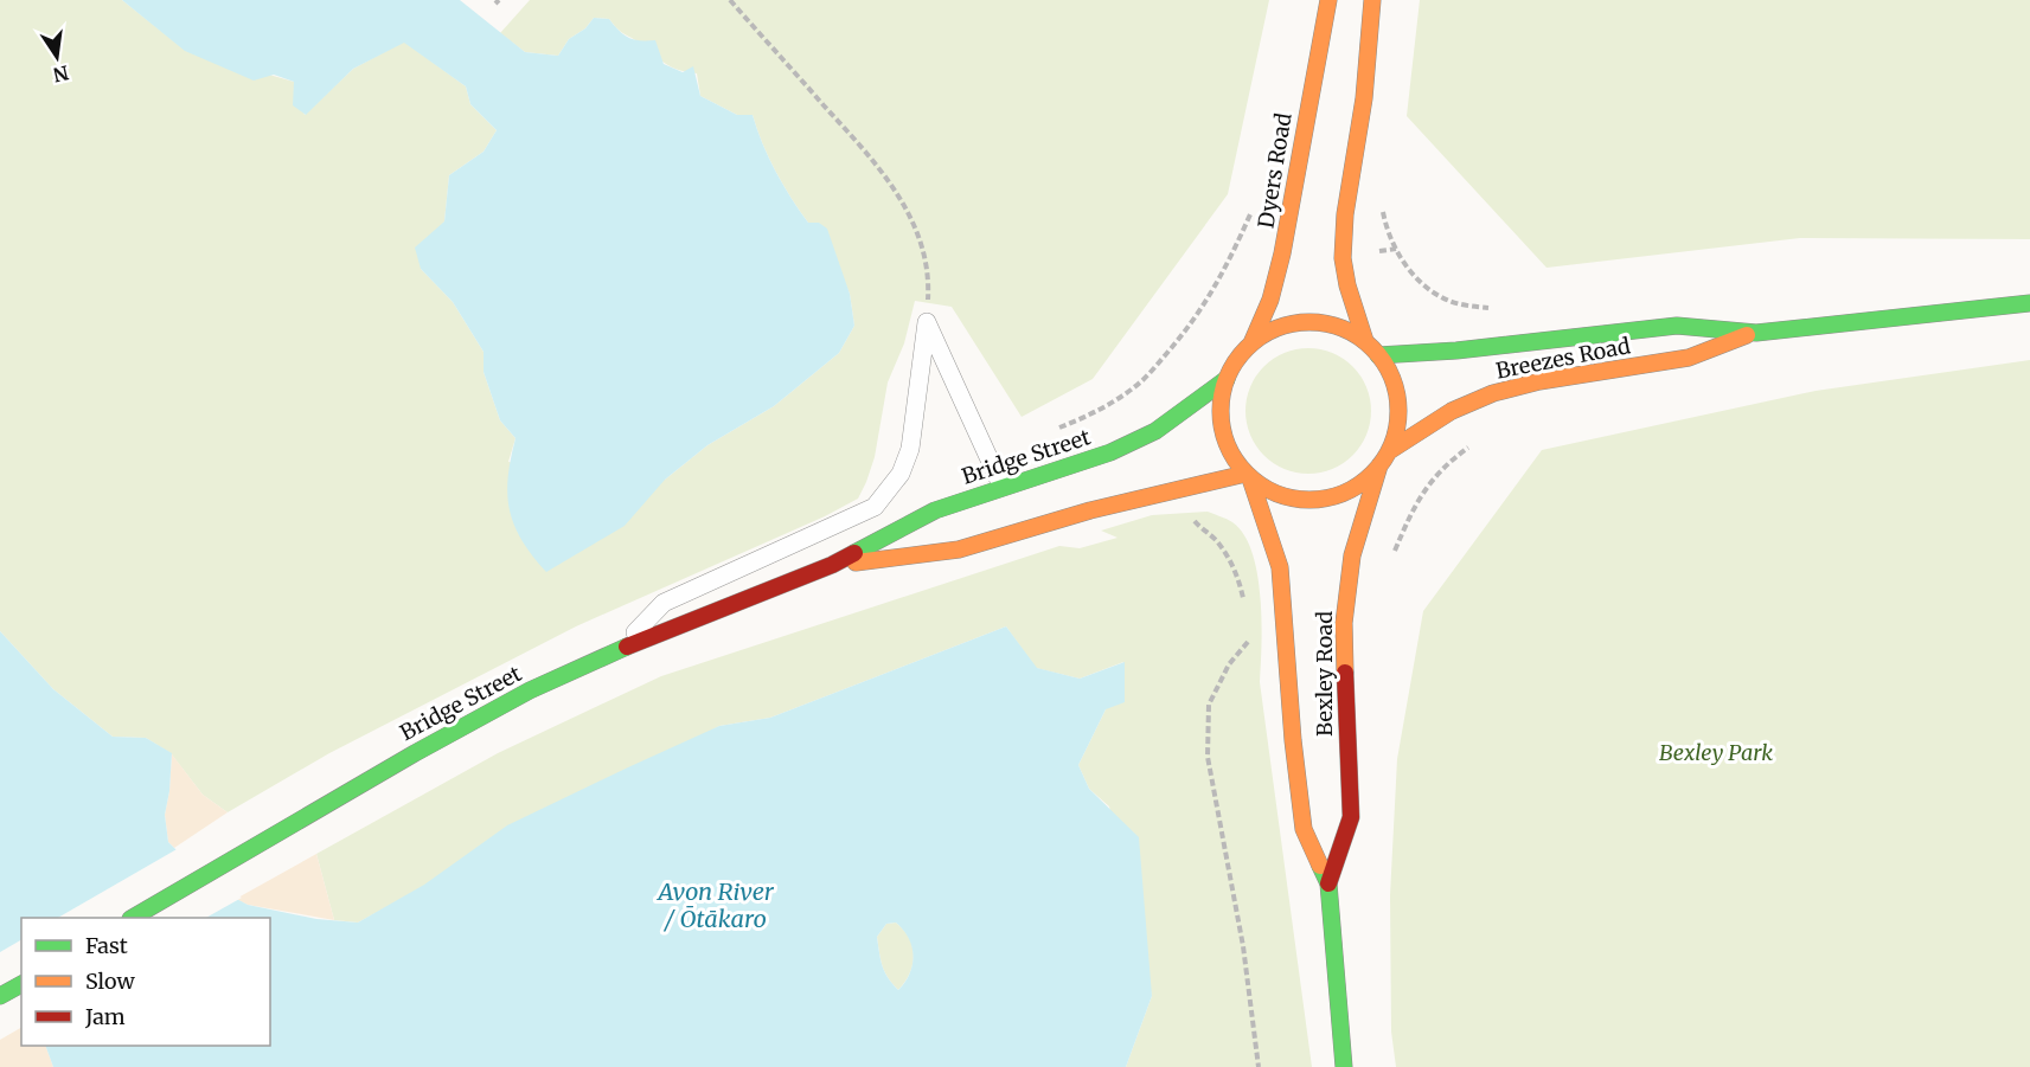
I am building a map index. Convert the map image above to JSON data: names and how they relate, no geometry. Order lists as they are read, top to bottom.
{
  "streets": {
    "main road": [
      "Dyers Road",
      "Breezes Road",
      "Bridge Street",
      "Bexley Road"
    ]
  },
  "crossings": [
    ["Dyers Road", "Breezes Road"],
    ["Dyers Road", "Bridge Street"],
    ["Dyers Road", "Bexley Road"],
    ["Breezes Road", "Bridge Street"],
    ["Breezes Road", "Bexley Road"],
    ["Bridge Street", "Bexley Road"]
  ],
  "water": ["Avon River / Ōtākaro"],
  "parks": ["Bexley Park"],
  "legend": ["Fast", "Slow", "Jam"],
  "north": "bottom"
}
